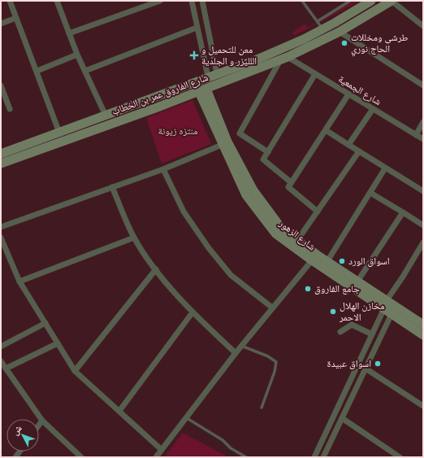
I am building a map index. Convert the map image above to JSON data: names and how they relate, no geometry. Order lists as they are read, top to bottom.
{
  "streets": {
    "main road": ["شارع الفاروق عمر بن الخطاب", "شارع الزهور"],
    "street": ["شارع الجمعية"]
  },
  "crossings": [
    ["شارع الجمعية", "شارع الفاروق عمر بن الخطاب"],
    ["شارع الفاروق عمر بن الخطاب", "شارع الزهور"]
  ],
  "parks": ["منتزه زيونة"],
  "places": {
    "other": [
      "طرشي ومخللات الحاج نوري",
      "اسواق الورد",
      "جامع الفاروق",
      "مخازن الهلال الاحمر",
      "اسواق عبيدة"
    ],
    "health": ["معن للتحميل و اللليزر و الجلدية"]
  },
  "north": "top left"
}
